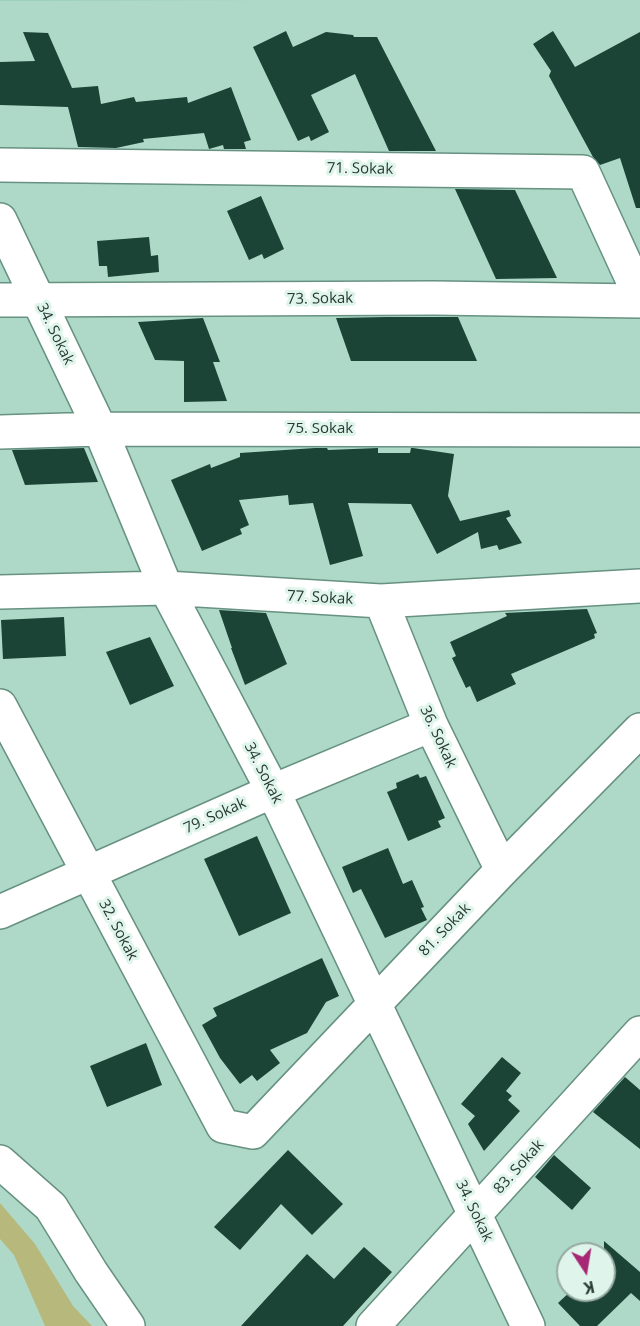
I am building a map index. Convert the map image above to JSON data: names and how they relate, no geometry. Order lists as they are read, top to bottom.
{
  "streets": {
    "street": [
      "71. Sokak",
      "73. Sokak",
      "34. Sokak",
      "75. Sokak",
      "77. Sokak",
      "36. Sokak",
      "79. Sokak",
      "32. Sokak",
      "81. Sokak",
      "83. Sokak"
    ]
  },
  "crossings": [
    ["73. Sokak", "34. Sokak"],
    ["34. Sokak", "75. Sokak"],
    ["34. Sokak", "77. Sokak"],
    ["34. Sokak", "79. Sokak"],
    ["34. Sokak", "81. Sokak"],
    ["34. Sokak", "83. Sokak"],
    ["77. Sokak", "36. Sokak"],
    ["36. Sokak", "79. Sokak"],
    ["36. Sokak", "81. Sokak"],
    ["79. Sokak", "32. Sokak"],
    ["32. Sokak", "81. Sokak"]
  ],
  "north": "bottom"
}
